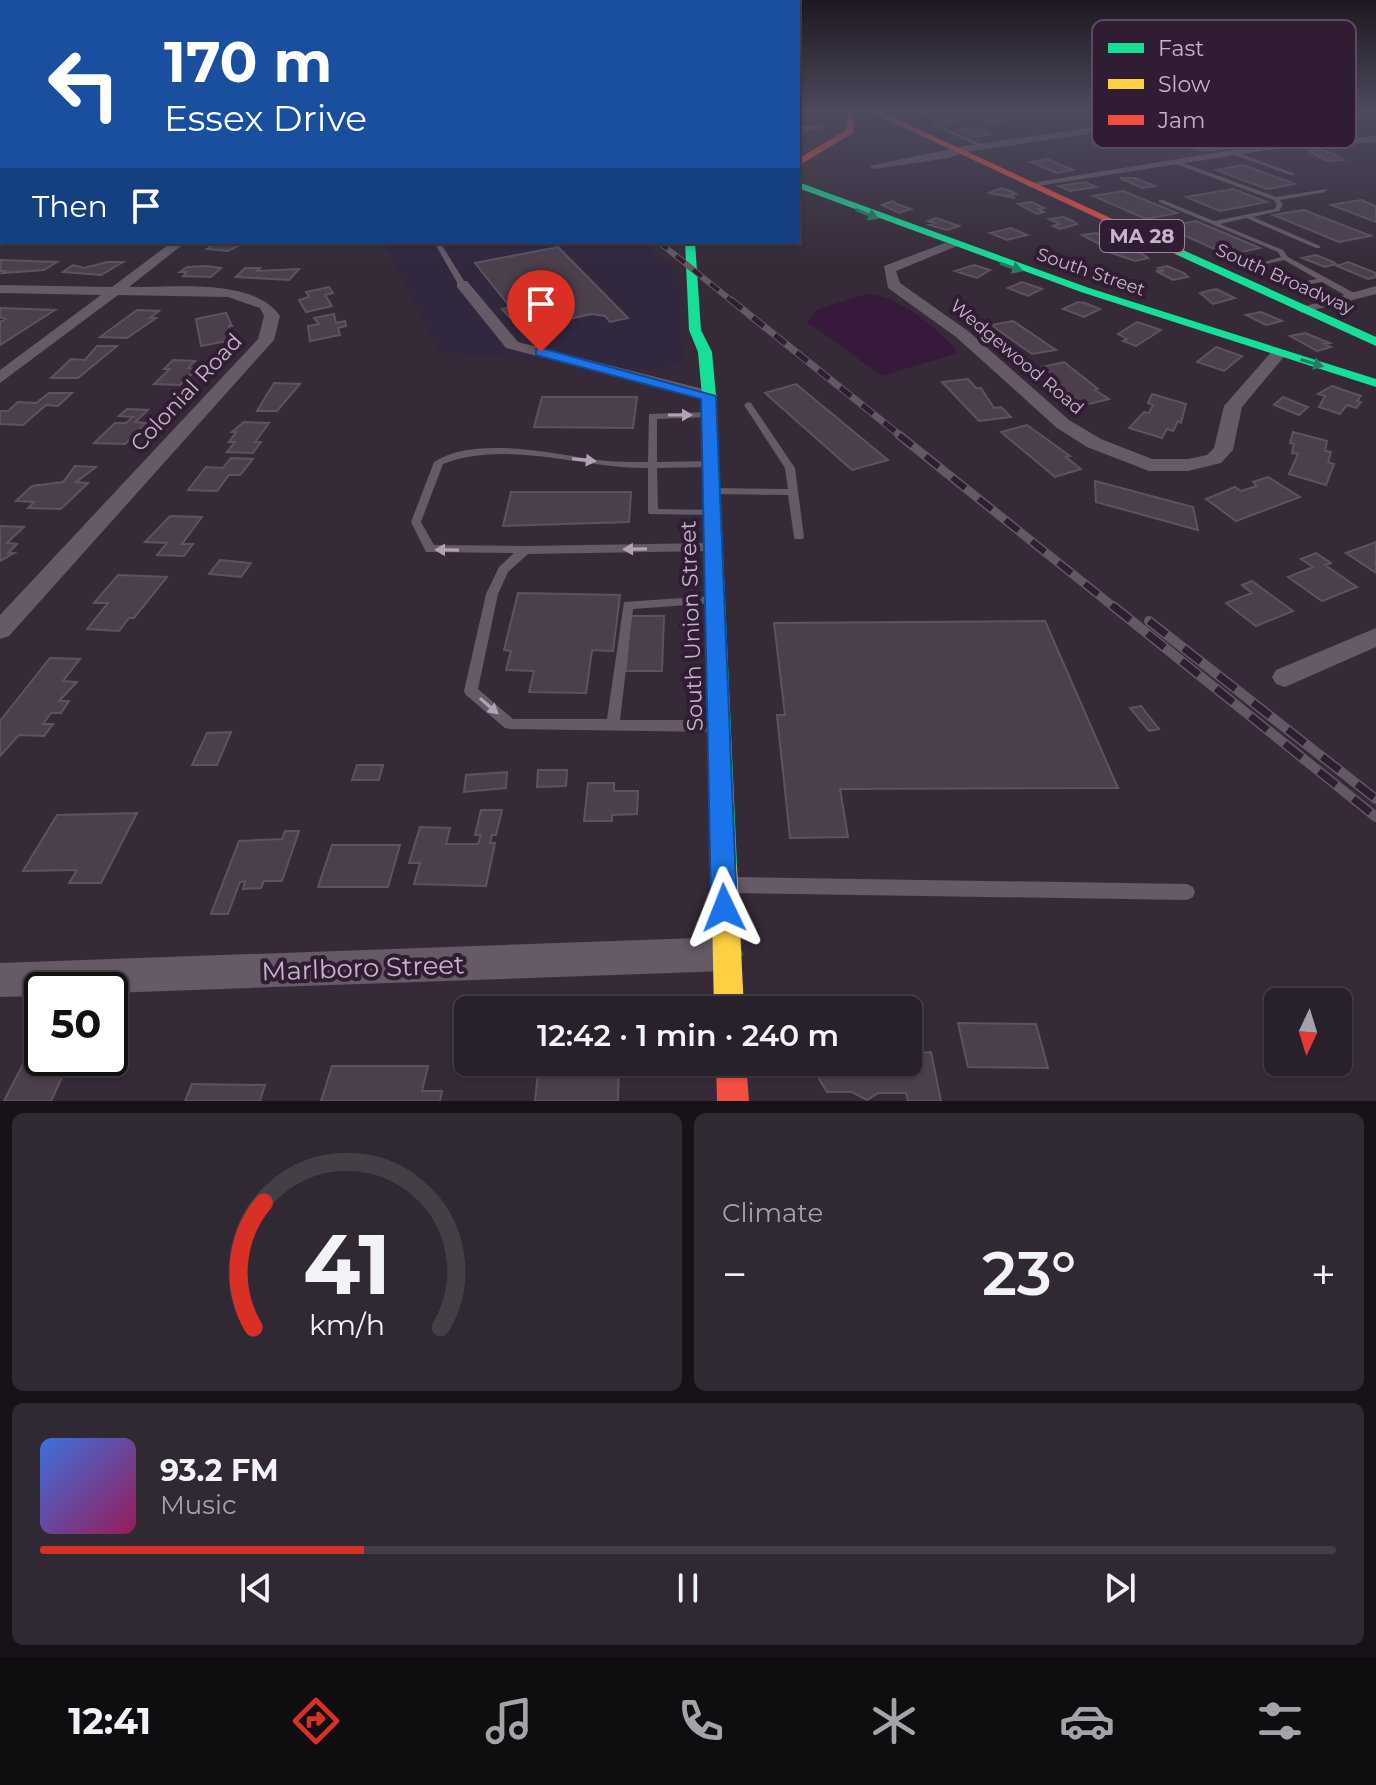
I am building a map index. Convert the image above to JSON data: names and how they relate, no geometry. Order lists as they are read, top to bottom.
{
  "streets": {
    "main road": [
      "MA 28",
      "South Street",
      "South Broadway",
      "South Union Street"
    ],
    "street": ["Wedgewood Road", "Colonial Road", "Marlboro Street"]
  },
  "crossings": [
    ["South Street", "Wedgewood Road"],
    ["South Union Street", "Marlboro Street"]
  ],
  "one_way": ["South Street"],
  "legend": ["Fast", "Slow", "Jam"],
  "north": "bottom",
  "page": {
    "turn": ["170 m", "Essex Drive"],
    "then": "Then",
    "limit": "50",
    "trip": "12:42 · 1 min · 240 m",
    "tile": "Climate",
    "heat": ["−", "23°", "+"],
    "song": ["93.2 FM", "Music"],
    "tabs": "12:41",
    "gauge": ["41", "km/h"]
  }
}
